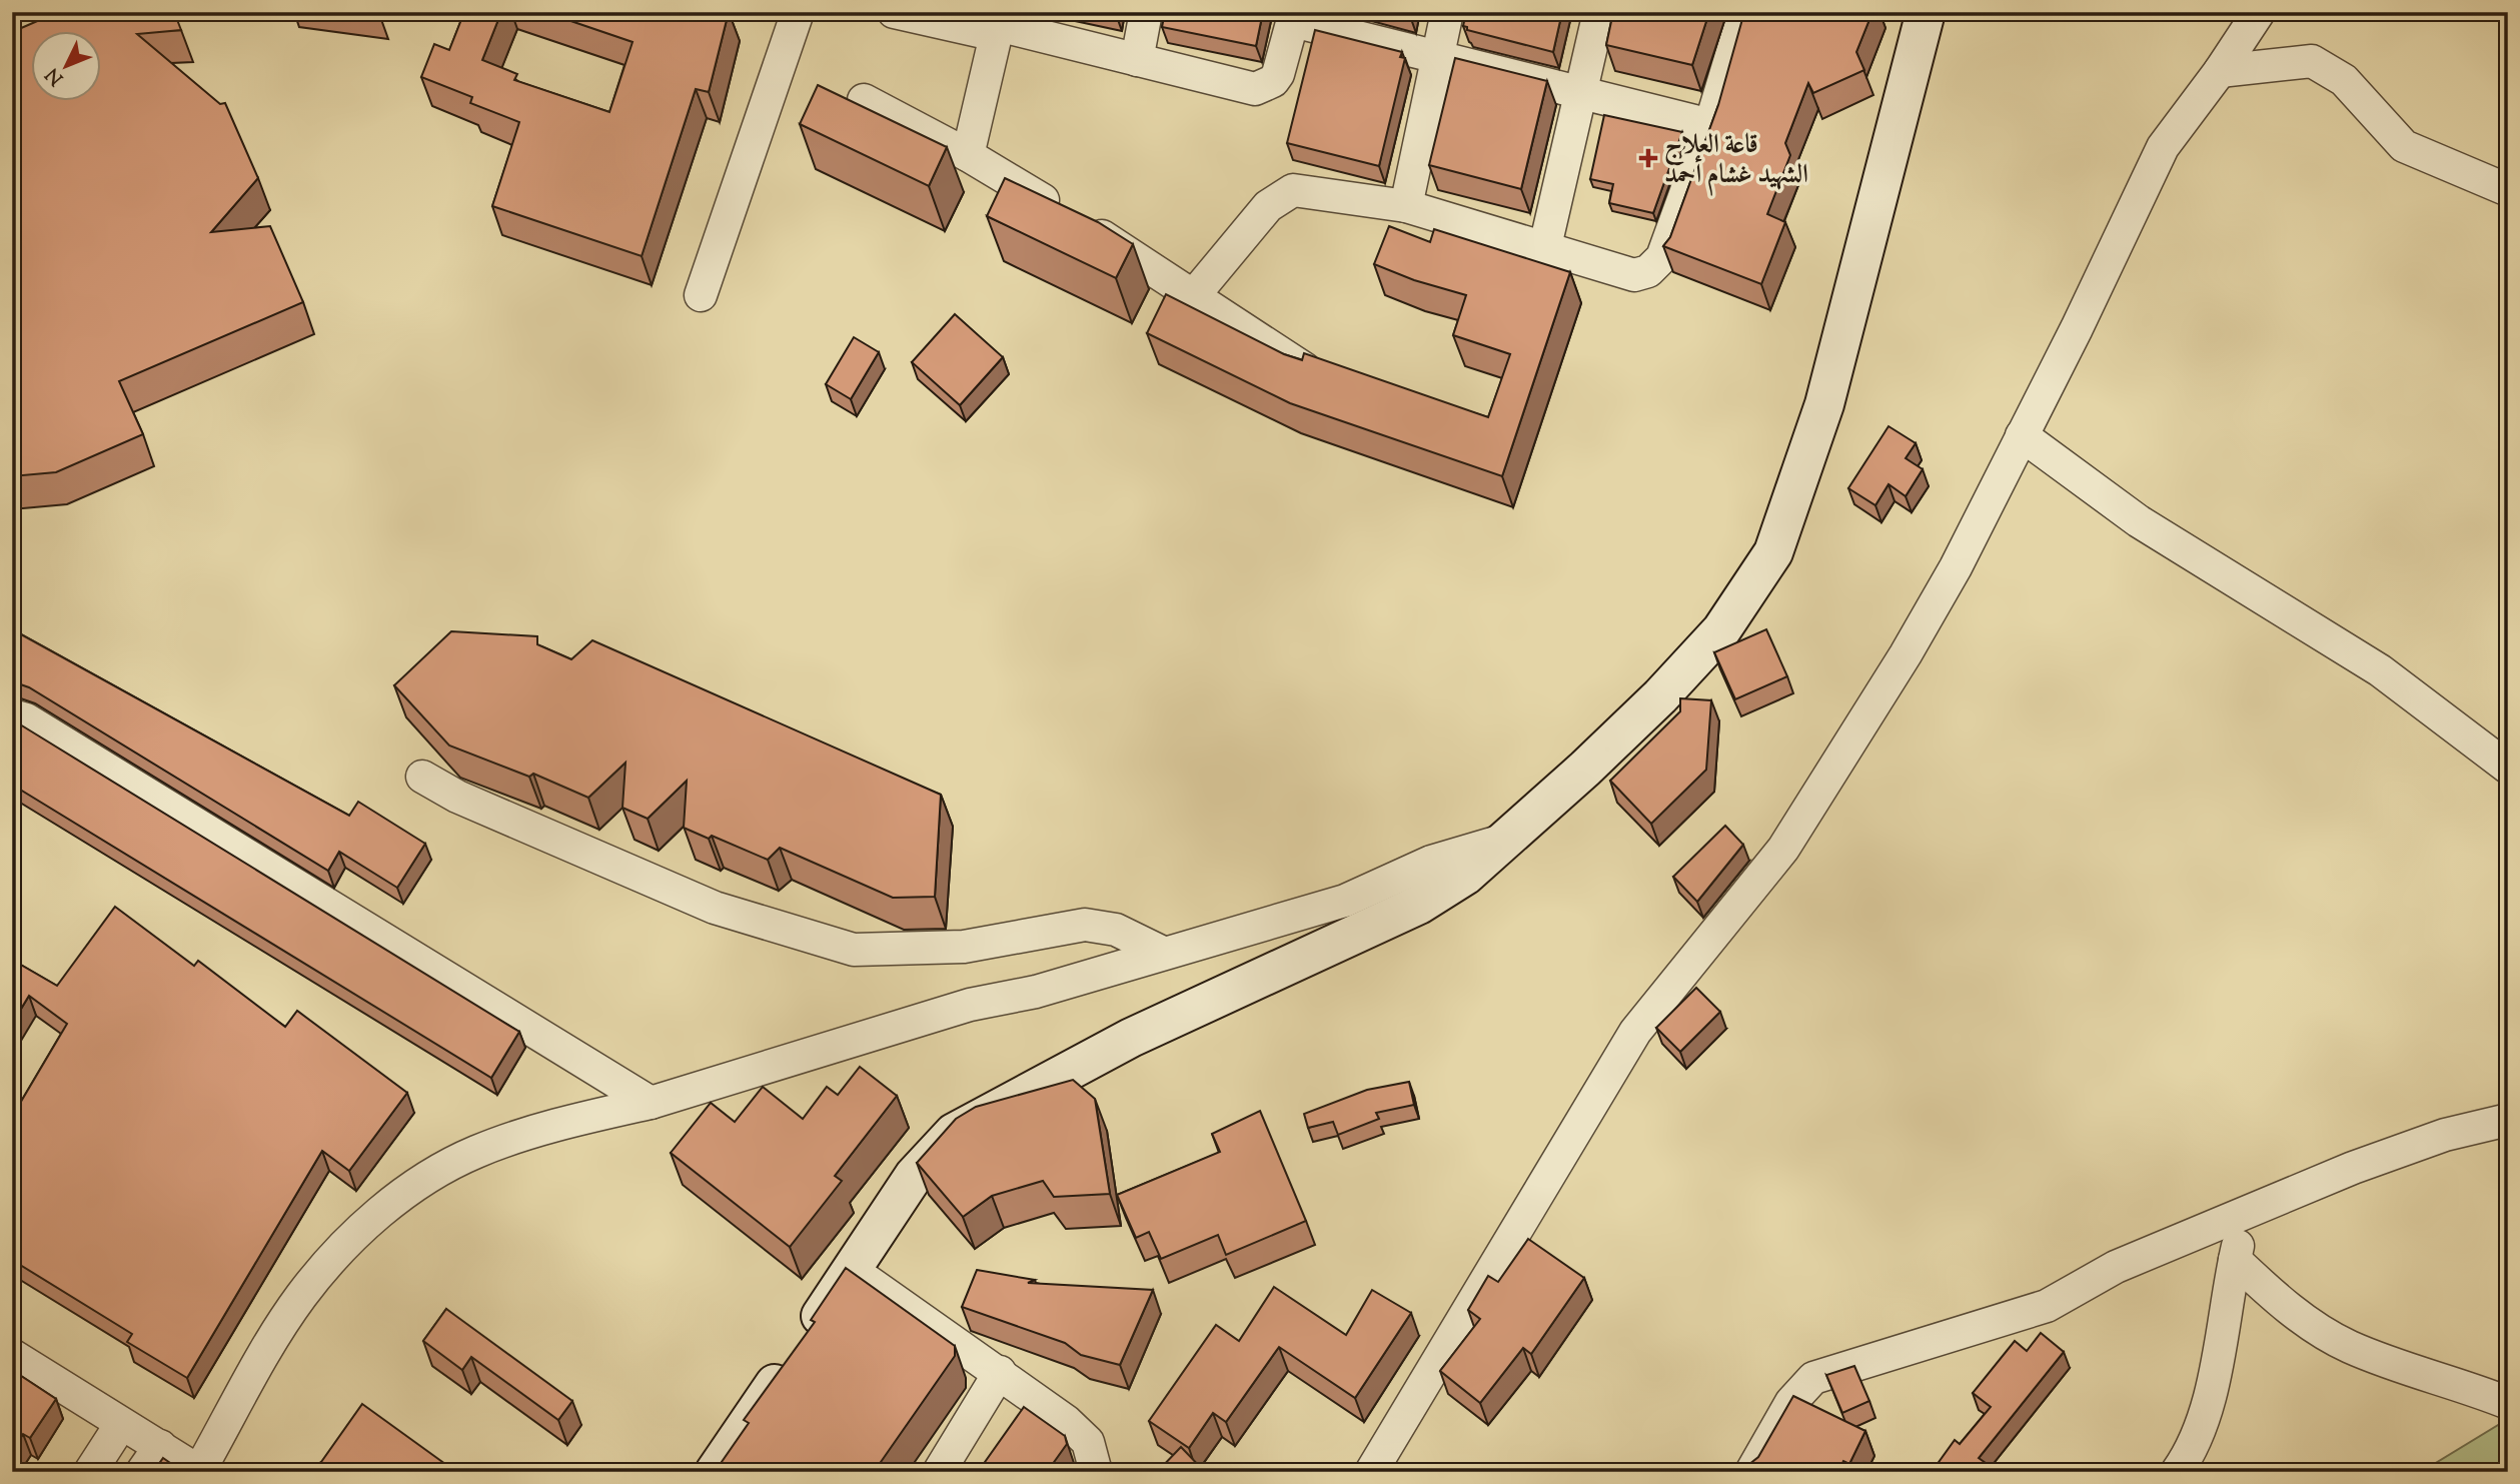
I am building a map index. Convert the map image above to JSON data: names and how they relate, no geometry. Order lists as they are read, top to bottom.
{
  "places": {
    "health": ["قاعة العلاج الشهيد غشام أحمد"]
  },
  "north": "bottom left"
}
